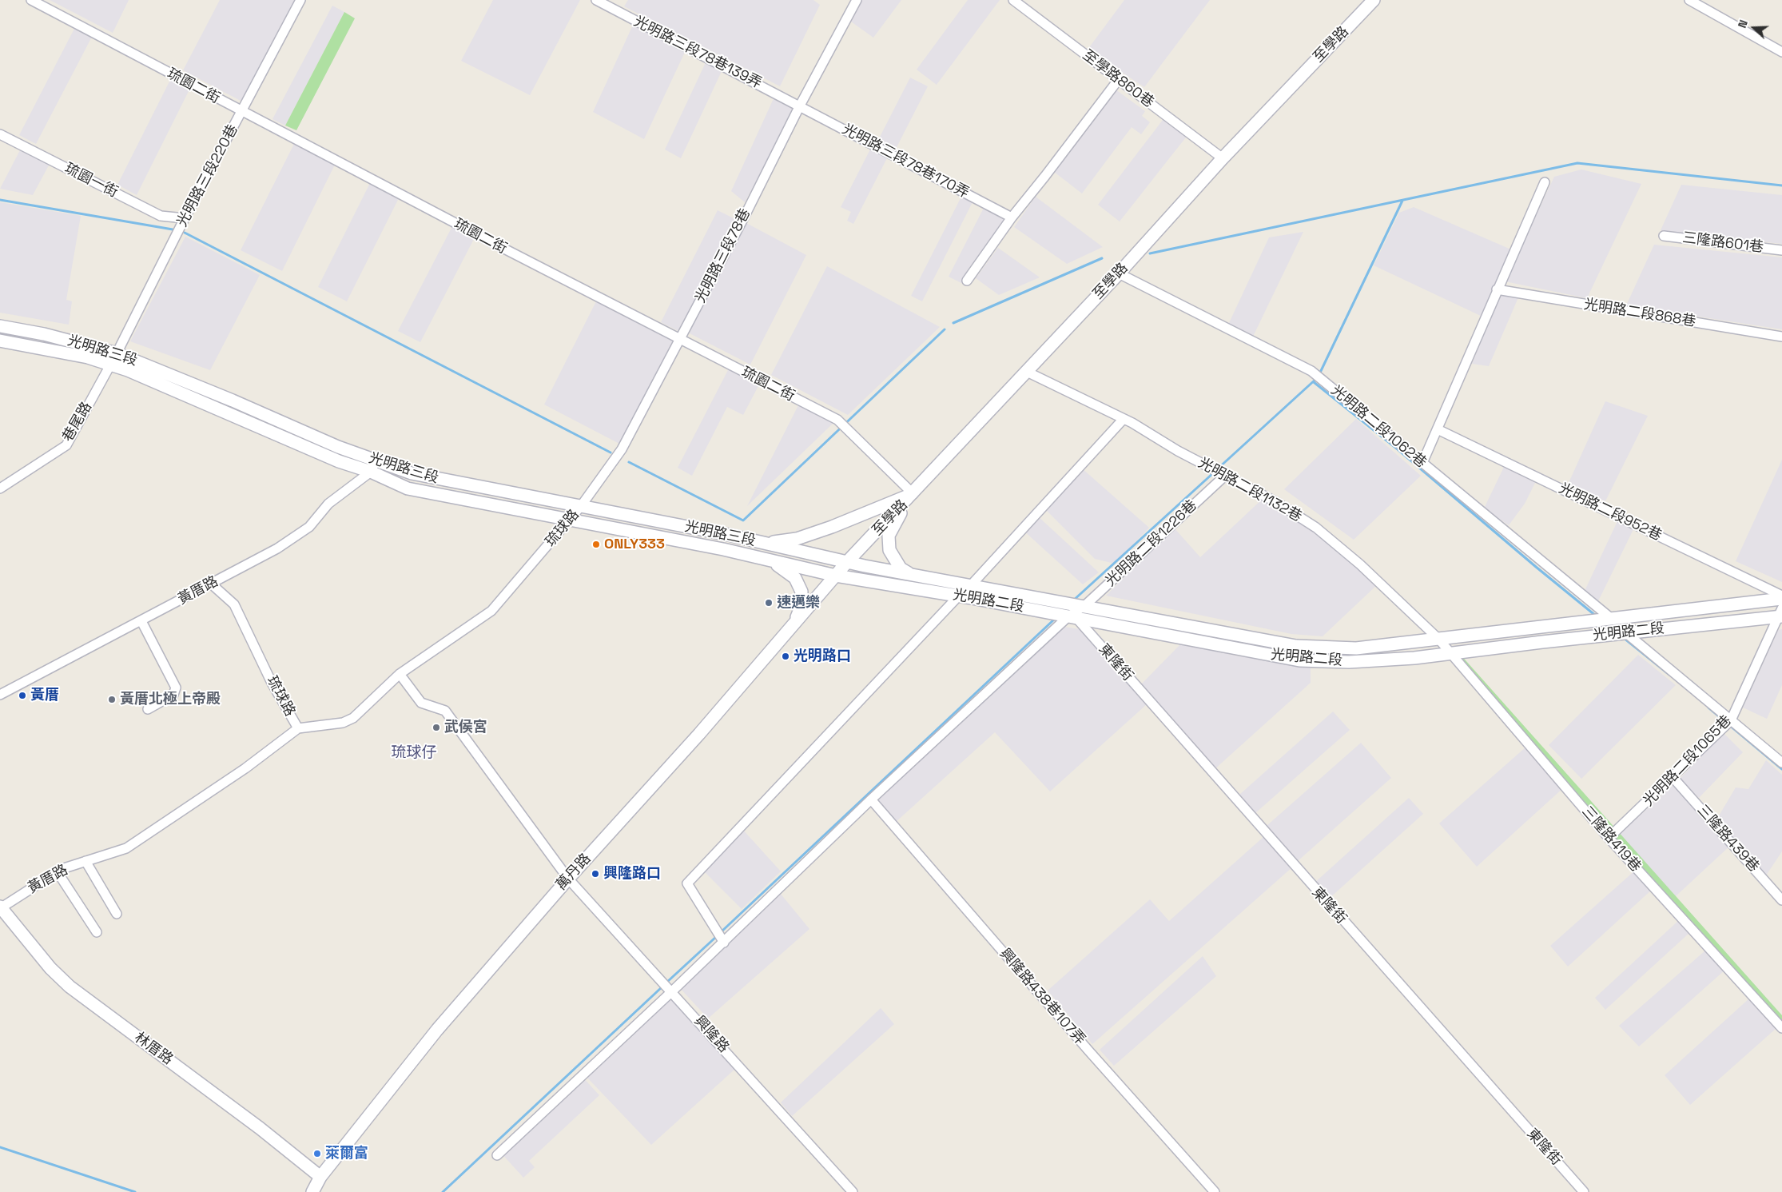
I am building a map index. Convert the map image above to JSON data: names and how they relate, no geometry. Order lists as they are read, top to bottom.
{
  "streets": {
    "street": [
      "至學路",
      "光明路三段78巷139弄",
      "至學路860巷",
      "琉園二街",
      "光明路三段78巷170弄",
      "光明路三段220巷",
      "琉園一街",
      "三隆路601巷",
      "光明路三段78巷",
      "光明路二段868巷",
      "光明路三段",
      "巷尾路",
      "光明路二段1062巷",
      "光明路二段1132巷",
      "光明路二段952巷",
      "琉球路",
      "光明路二段1226巷",
      "黃厝路",
      "光明路二段",
      "東隆街",
      "光明路二段1065巷",
      "三隆路439巷",
      "三隆路419巷",
      "萬丹路",
      "興隆路438巷107弄",
      "興隆路",
      "林厝路"
    ]
  },
  "crossings": [
    ["至學路", "至學路860巷"],
    ["至學路", "琉園二街"],
    ["至學路", "光明路三段"],
    ["至學路", "光明路二段1062巷"],
    ["至學路", "光明路二段1132巷"],
    ["至學路", "光明路二段"],
    ["至學路", "萬丹路"],
    ["光明路三段78巷139弄", "光明路三段78巷170弄"],
    ["光明路三段78巷139弄", "光明路三段78巷"],
    ["琉園二街", "光明路三段220巷"],
    ["琉園二街", "光明路三段78巷"],
    ["光明路三段78巷170弄", "光明路三段78巷"],
    ["光明路三段220巷", "琉園一街"],
    ["光明路三段220巷", "光明路三段"],
    ["光明路三段220巷", "巷尾路"],
    ["光明路三段78巷", "光明路三段"],
    ["光明路三段78巷", "琉球路"],
    ["光明路三段", "巷尾路"],
    ["光明路三段", "琉球路"],
    ["光明路三段", "黃厝路"],
    ["光明路三段", "光明路二段"],
    ["光明路三段", "萬丹路"],
    ["光明路二段1062巷", "光明路二段"],
    ["光明路二段1132巷", "光明路二段1226巷"],
    ["光明路二段1132巷", "光明路二段"],
    ["光明路二段1132巷", "三隆路419巷"],
    ["琉球路", "黃厝路"],
    ["光明路二段1226巷", "光明路二段"],
    ["光明路二段1226巷", "東隆街"],
    ["光明路二段1226巷", "興隆路438巷107弄"],
    ["光明路二段1226巷", "興隆路"],
    ["黃厝路", "林厝路"],
    ["光明路二段", "東隆街"],
    ["光明路二段", "光明路二段1065巷"],
    ["光明路二段", "三隆路419巷"],
    ["光明路二段", "萬丹路"],
    ["光明路二段1065巷", "三隆路439巷"],
    ["光明路二段1065巷", "三隆路419巷"],
    ["萬丹路", "興隆路"],
    ["萬丹路", "林厝路"]
  ],
  "districts": ["琉球仔"],
  "places": [
    "ONLY333",
    "速邁樂",
    "光明路口",
    "黃厝",
    "黃厝北極上帝殿",
    "武侯宮",
    "興隆路口",
    "萊爾富"
  ],
  "north": "left"
}
